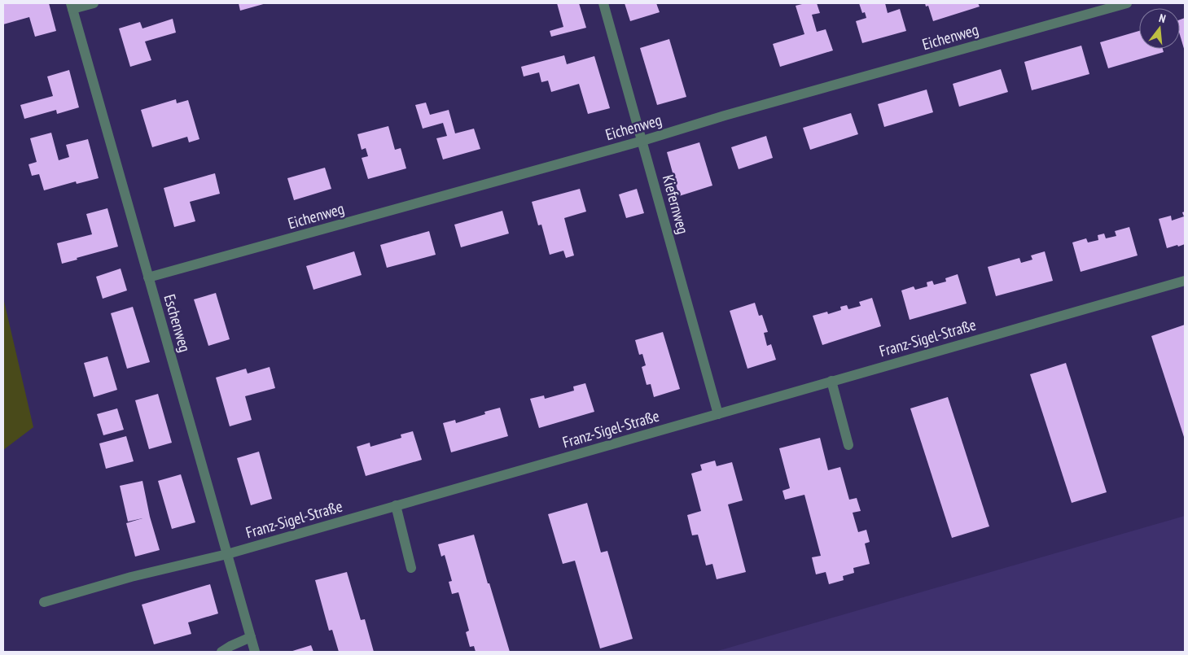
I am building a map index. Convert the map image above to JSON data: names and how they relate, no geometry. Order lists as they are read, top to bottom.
{
  "streets": {
    "street": [
      "Eichenweg",
      "Kiefernweg",
      "Eschenweg",
      "Franz-Sigel-Straße"
    ]
  },
  "crossings": [
    ["Eichenweg", "Kiefernweg"],
    ["Eichenweg", "Eschenweg"],
    ["Kiefernweg", "Franz-Sigel-Straße"],
    ["Eschenweg", "Franz-Sigel-Straße"]
  ],
  "north": "top"
}
